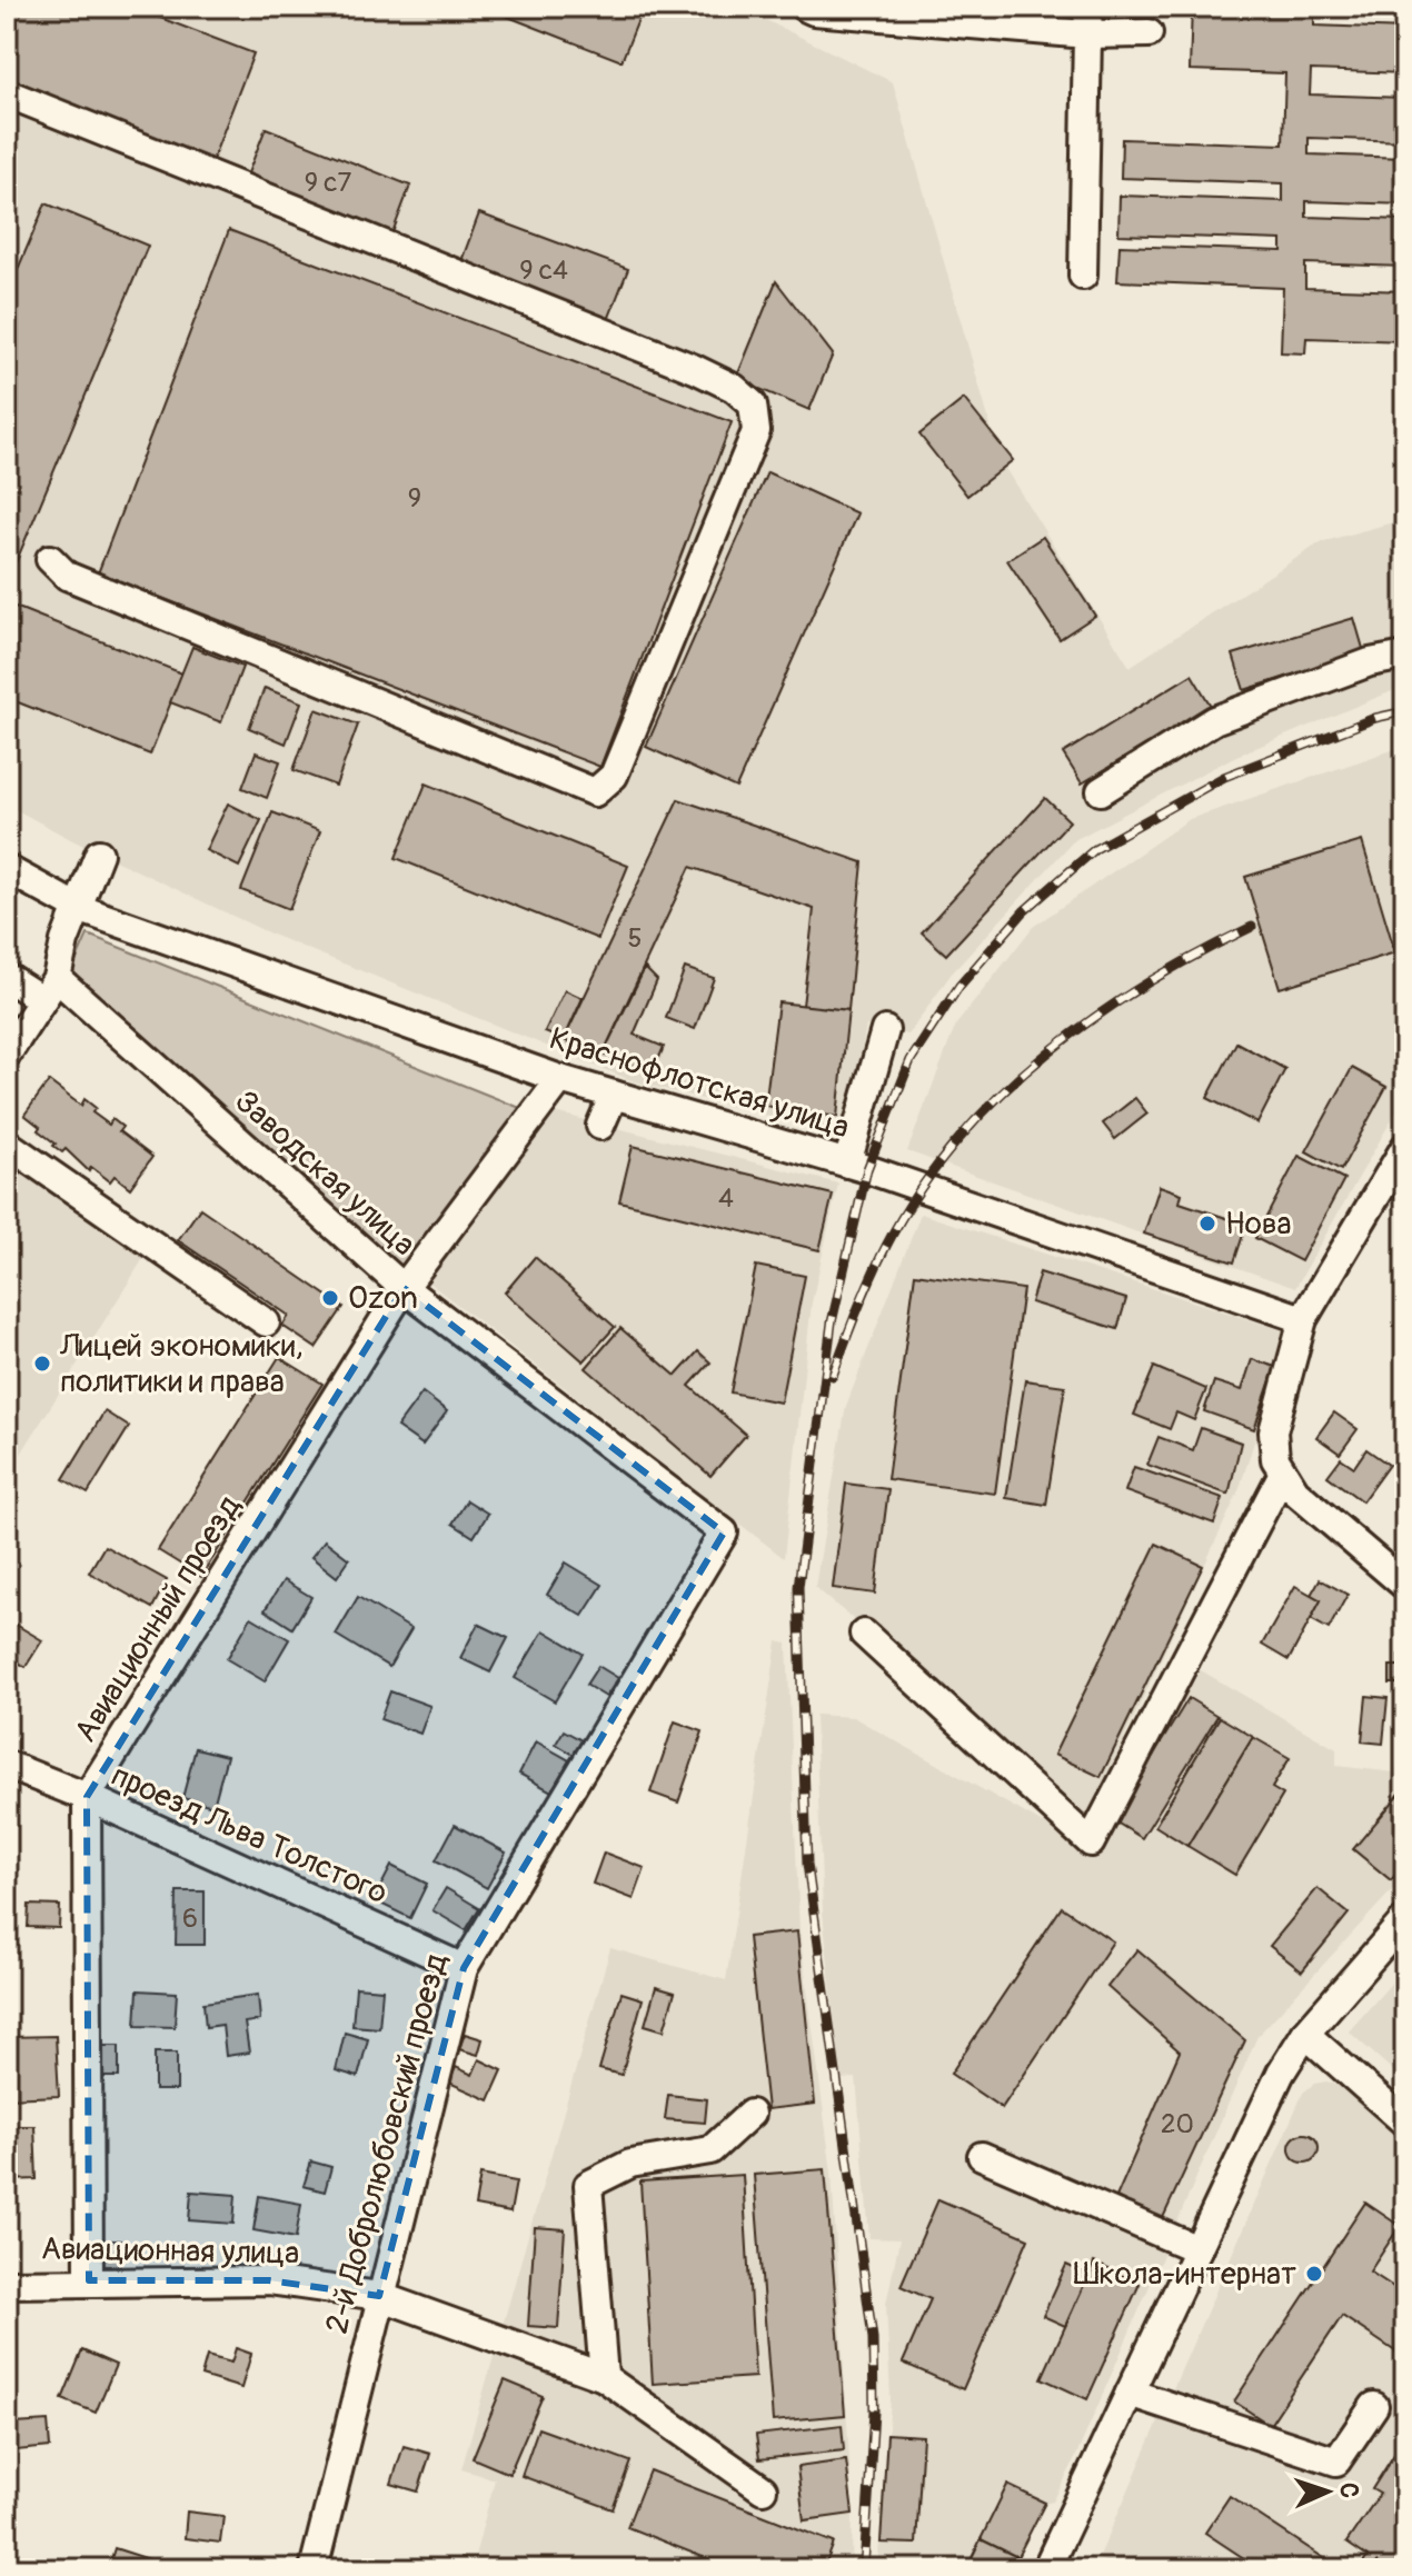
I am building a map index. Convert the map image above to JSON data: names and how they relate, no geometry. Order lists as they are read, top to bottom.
{
  "streets": {
    "street": [
      "Краснофлотская улица",
      "Заводская улица",
      "Авиационный проезд",
      "проезд Льва Толстого",
      "2-й Добролюбовский проезд",
      "Авиационная улица"
    ]
  },
  "crossings": [
    ["Краснофлотская улица", "Авиационный проезд"],
    ["Заводская улица", "Авиационный проезд"],
    ["Заводская улица", "2-й Добролюбовский проезд"],
    ["Авиационный проезд", "проезд Льва Толстого"],
    ["проезд Льва Толстого", "2-й Добролюбовский проезд"],
    ["2-й Добролюбовский проезд", "Авиационная улица"]
  ],
  "places": [
    "Нова",
    "Ozon",
    "Лицей экономики, политики и права",
    "Школа-интернат"
  ],
  "house_numbers": [
    "9 с7",
    "9 с4",
    "9",
    "5",
    "4",
    "6",
    "20"
  ],
  "north": "right"
}
